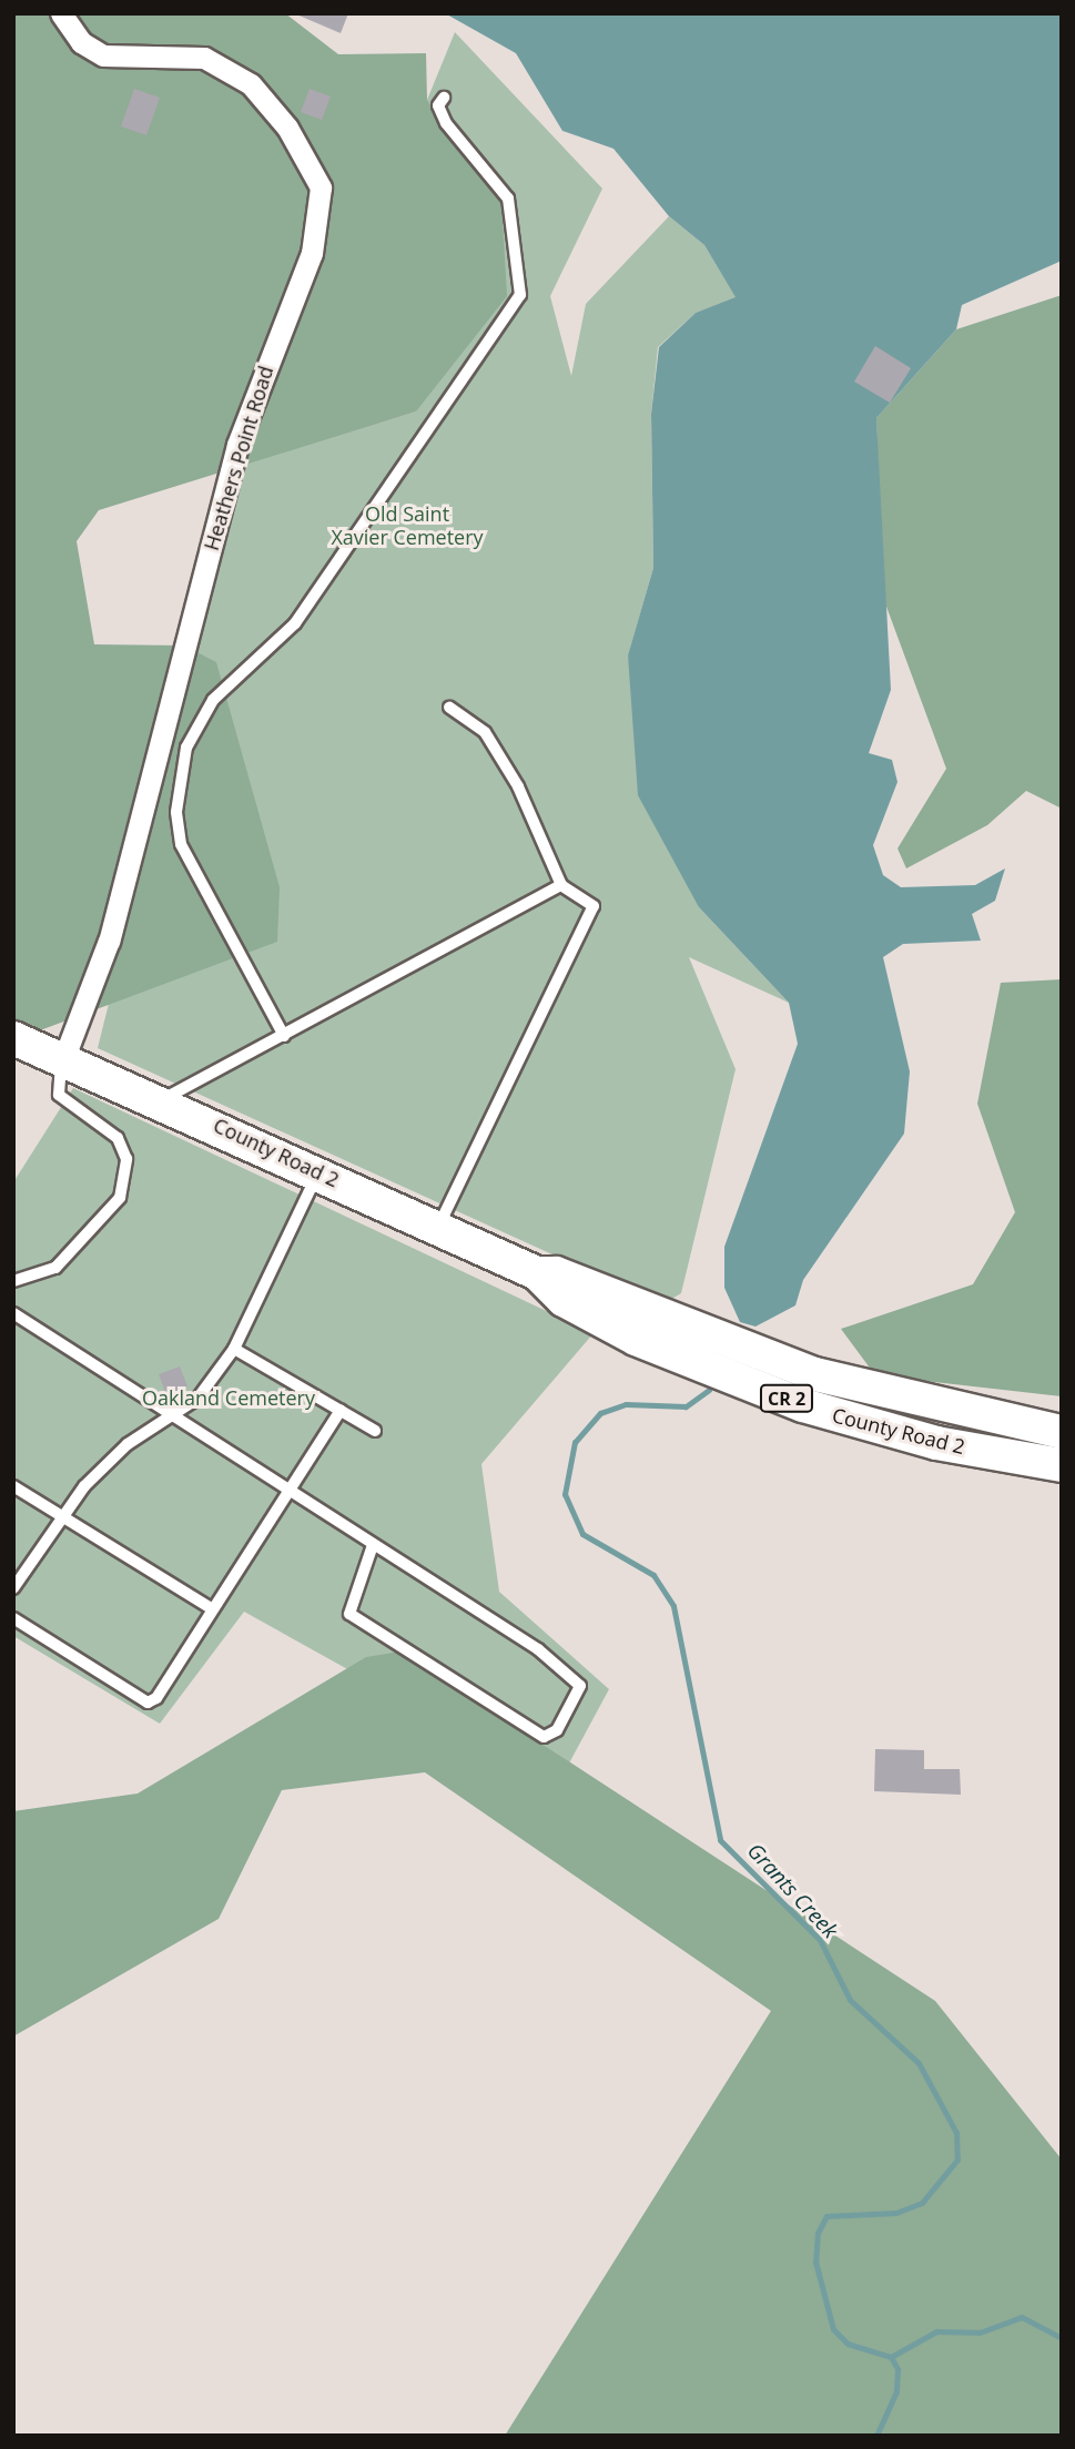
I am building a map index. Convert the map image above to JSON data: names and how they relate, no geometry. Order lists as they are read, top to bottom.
{
  "streets": {
    "main road": ["County Road 2", "CR 2"],
    "street": ["Heathers Point Road"]
  },
  "crossings": [
    ["Heathers Point Road", "County Road 2"]
  ],
  "water": ["Grants Creek"],
  "parks": ["Old Saint Xavier Cemetery", "Oakland Cemetery"]
}
